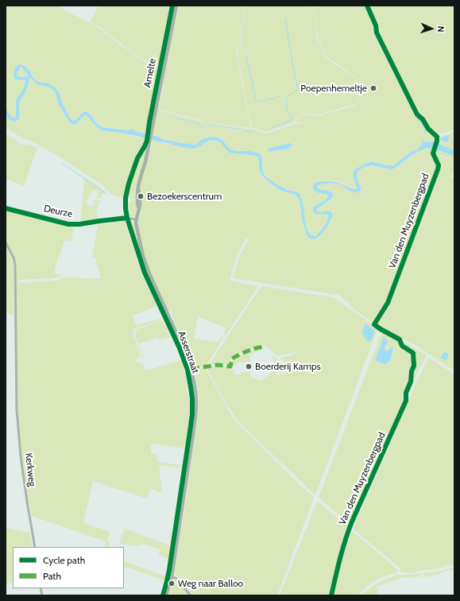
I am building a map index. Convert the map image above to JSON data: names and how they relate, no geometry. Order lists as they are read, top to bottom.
{
  "streets": {
    "main road": ["Asserstraat"],
    "street": ["Deurze", "Van den Muyzenbergpad", "Kerkweg"],
    "cycle path": ["Amelte"]
  },
  "crossings": [
    ["Deurze", "Asserstraat"]
  ],
  "places": [
    "Poepenhemeltje",
    "Bezoekerscentrum",
    "Boerderij Kamps",
    "Weg naar Balloo"
  ],
  "legend": ["Cycle path", "Path"],
  "north": "right"
}
